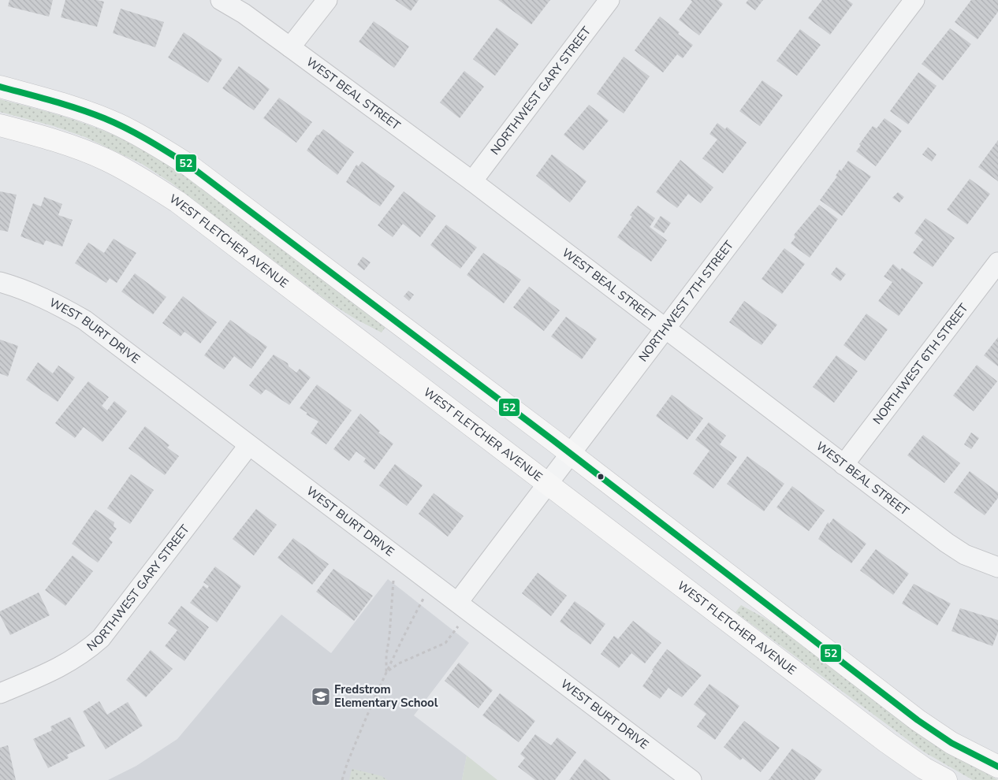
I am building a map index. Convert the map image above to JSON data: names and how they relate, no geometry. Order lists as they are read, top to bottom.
{
  "streets": {
    "main road": ["WEST FLETCHER AVENUE"],
    "street": [
      "NORTHWEST GARY STREET",
      "WEST BEAL STREET",
      "NORTHWEST 7TH STREET",
      "WEST BURT DRIVE",
      "NORTHWEST 6TH STREET"
    ]
  },
  "crossings": [
    ["NORTHWEST GARY STREET", "WEST BEAL STREET"],
    ["NORTHWEST GARY STREET", "WEST BURT DRIVE"],
    ["WEST BEAL STREET", "NORTHWEST 7TH STREET"],
    ["WEST BEAL STREET", "NORTHWEST 6TH STREET"],
    ["WEST FLETCHER AVENUE", "NORTHWEST 7TH STREET"],
    ["NORTHWEST 7TH STREET", "WEST BURT DRIVE"]
  ],
  "places": {
    "school or university": ["Fredstrom Elementary School"]
  },
  "lines": ["transit line 52"]
}
